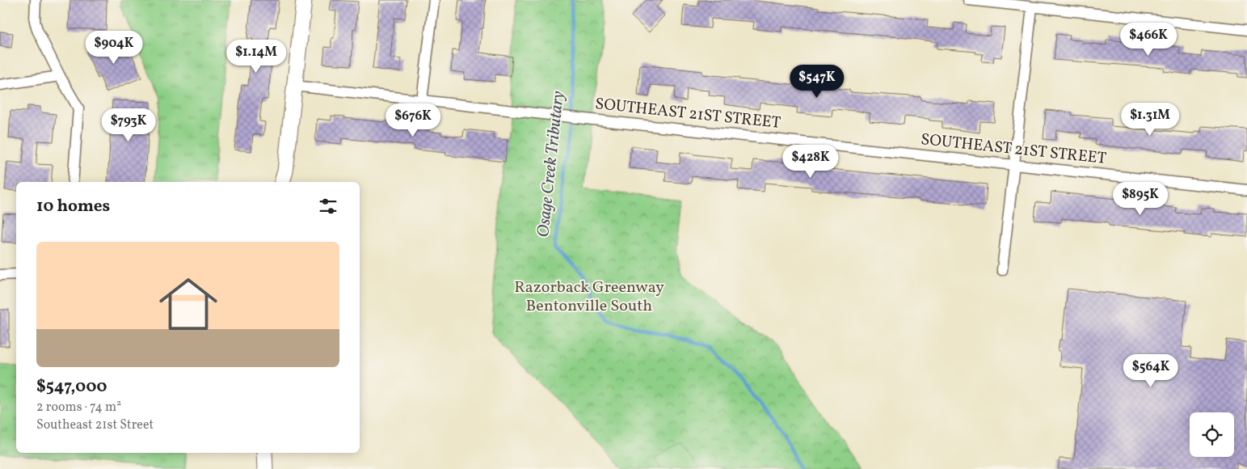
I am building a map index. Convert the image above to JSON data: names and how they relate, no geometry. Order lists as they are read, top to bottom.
{
  "streets": {
    "street": ["SOUTHEAST 21ST STREET"]
  },
  "water": ["Osage Creek Tributary"],
  "parks": ["Razorback Greenway Bentonville South"],
  "page": {
    "price": [
      "$466K",
      "$904K",
      "$1.14M",
      "$547K",
      "$1.31M",
      "$676K",
      "$793K",
      "$428K",
      "$895K",
      "$564K"
    ],
    "heading": "10 homes",
    "list": [
      {
        "name": "$547,000",
        "note": "2 rooms · 74 m² · Southeast 21st Street"
      }
    ]
  }
}
